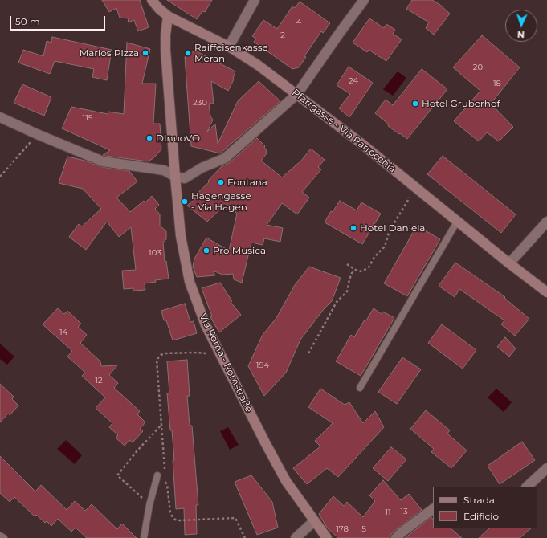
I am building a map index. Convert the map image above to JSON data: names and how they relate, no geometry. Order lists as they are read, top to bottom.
{
  "streets": {
    "street": ["Pfarrgasse - Via Parrocchia", "Via Roma - Romstraße"]
  },
  "crossings": [
    ["Pfarrgasse - Via Parrocchia", "Via Roma - Romstraße"]
  ],
  "places": [
    "Marios Pizza",
    "Raiffeisenkasse Meran",
    "Hotel Gruberhof",
    "DInuoVO",
    "Fontana",
    "Hagengasse - Via Hagen",
    "Hotel Daniela",
    "Pro Musica"
  ],
  "house_numbers": [
    "4",
    "2",
    "20",
    "24",
    "18",
    "230",
    "115",
    "103",
    "14",
    "194",
    "12",
    "13",
    "11",
    "178",
    "5"
  ],
  "legend": ["Strada", "Edificio"],
  "scale_bar": "50 m",
  "north": "bottom"
}
